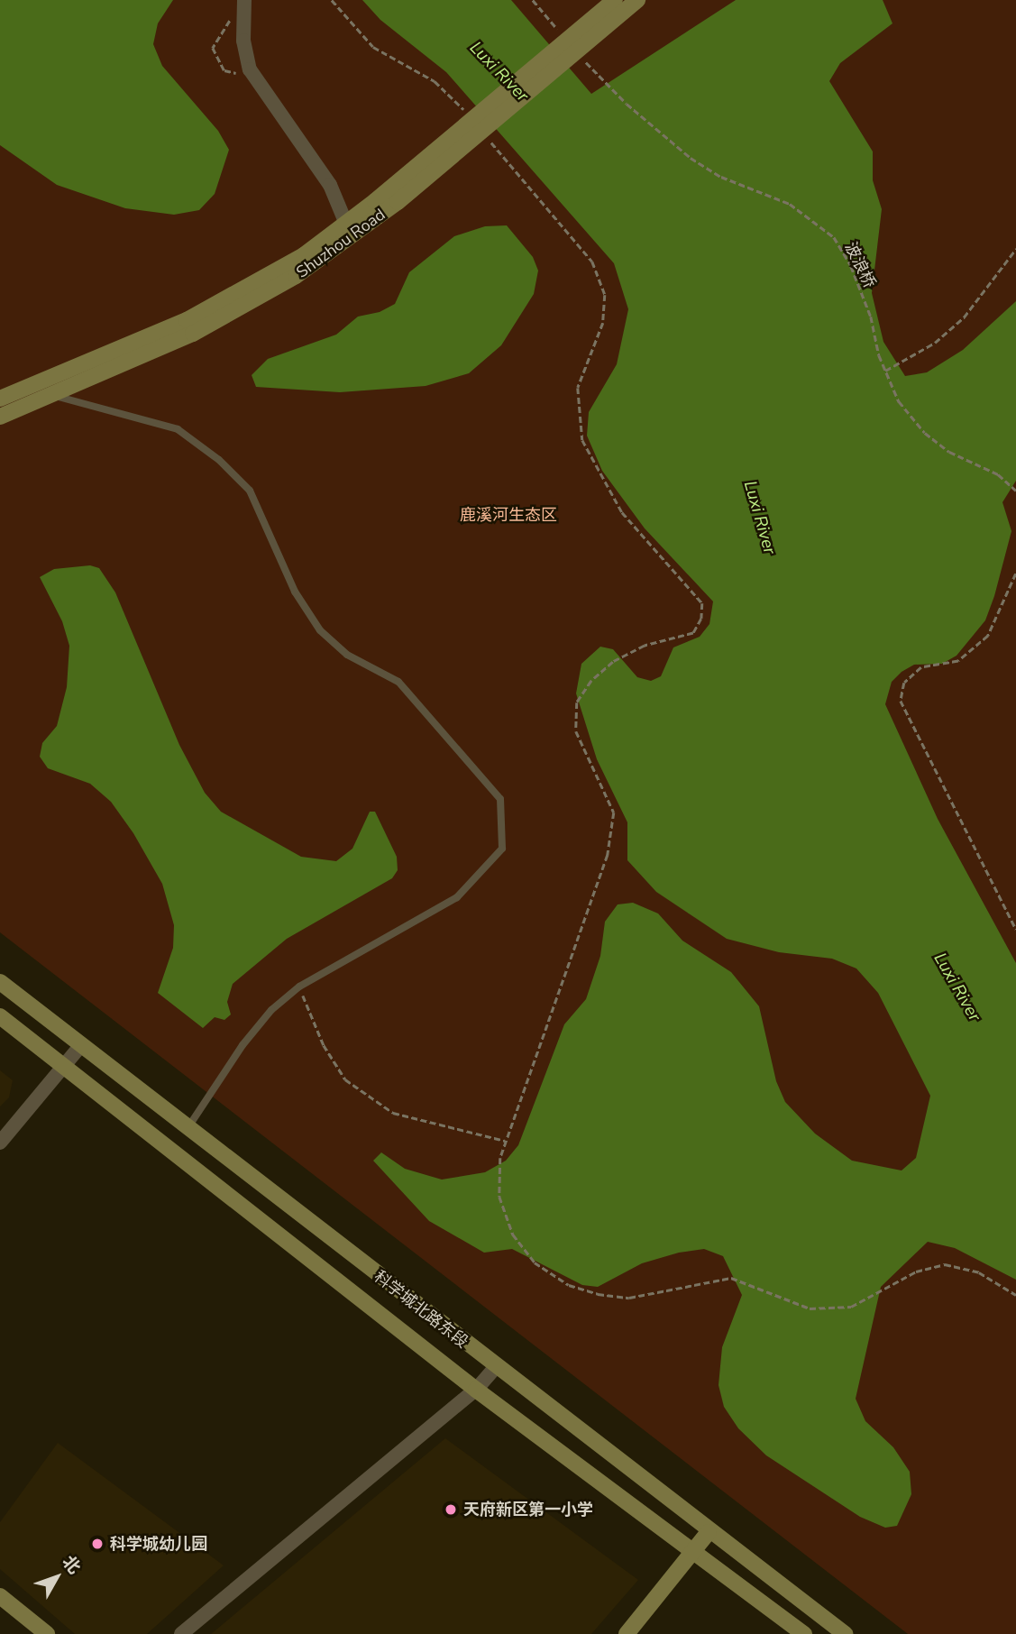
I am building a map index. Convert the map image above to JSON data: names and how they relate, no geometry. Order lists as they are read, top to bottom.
{
  "streets": {
    "main road": ["Shuzhou Road", "科学城北路东段"],
    "path": ["波浪桥"]
  },
  "water": ["Luxi River"],
  "parks": ["鹿溪河生态区"],
  "places": ["天府新区第一小学", "科学城幼儿园"],
  "north": "top right"
}
